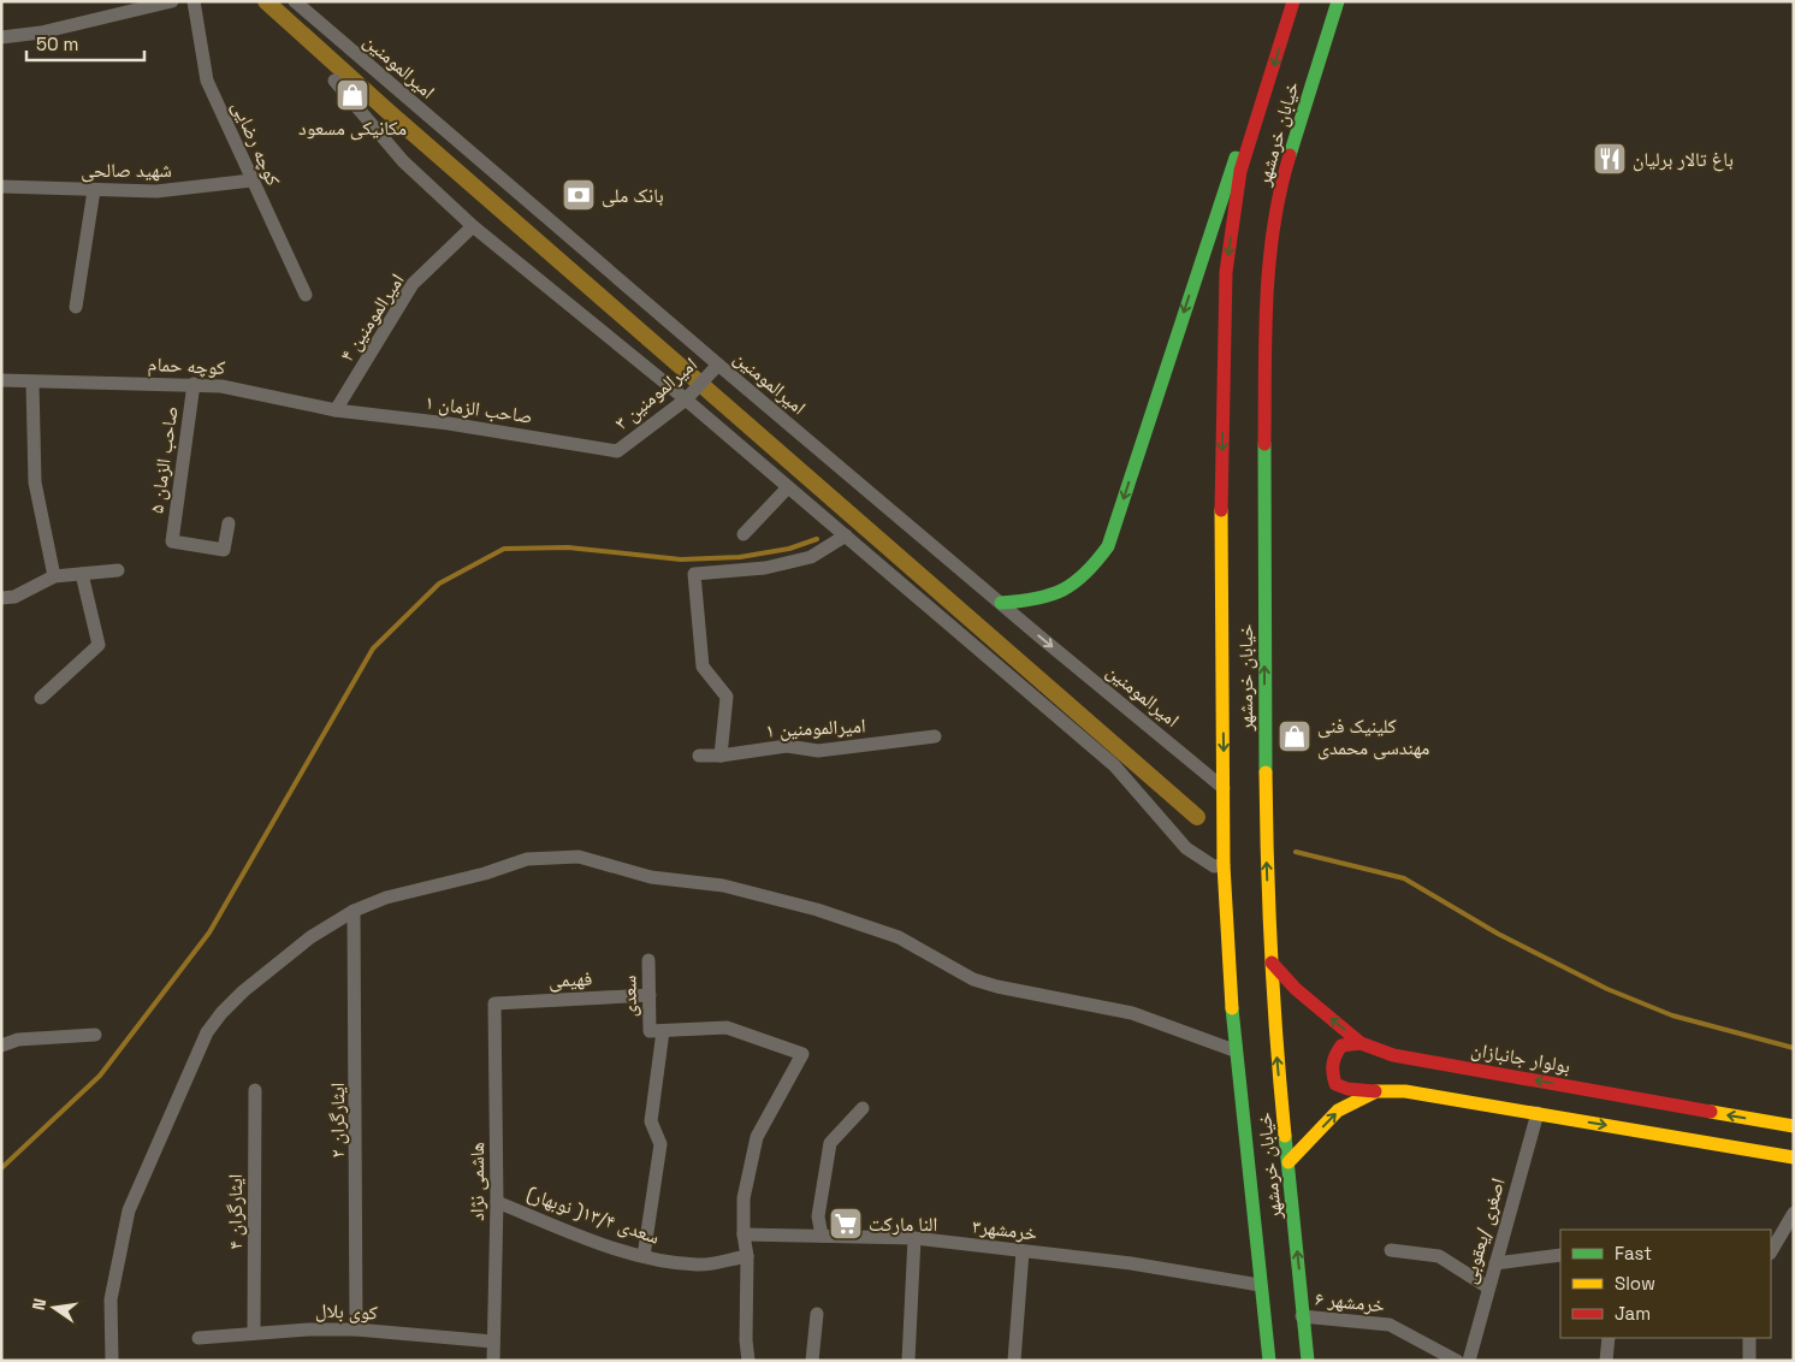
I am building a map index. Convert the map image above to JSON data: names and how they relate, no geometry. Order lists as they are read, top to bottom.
{
  "streets": {
    "main road": ["خیابان خرمشهر", "بولوار جانبازان"],
    "street": [
      "امیرالمومنین",
      "کوچه رضایی",
      "شهید صالحی",
      "امیرالمومنین ۴",
      "کوچه حمام",
      "امیرالمومنین ۳",
      "صاحب الزمان ۱",
      "صاحب الزمان ۵",
      "امیرالمومنین ۱",
      "فهیمی",
      "سعدی",
      "ایثارگران ۲",
      "هاشمی نژاد",
      "ایثارگران ۴",
      "سعدی ۱۳/۴( نوبهار)",
      "خرمشهر۳",
      "اصغری /یعقوبی",
      "خرمشهر ۶",
      "کوی بلال"
    ]
  },
  "crossings": [
    ["امیرالمومنین", "خیابان خرمشهر"],
    ["امیرالمومنین", "امیرالمومنین ۳"],
    ["خیابان خرمشهر", "بولوار جانبازان"],
    ["خیابان خرمشهر", "خرمشهر۳"],
    ["خیابان خرمشهر", "خرمشهر ۶"],
    ["کوچه رضایی", "شهید صالحی"],
    ["امیرالمومنین ۴", "کوچه حمام"],
    ["امیرالمومنین ۴", "صاحب الزمان ۱"],
    ["کوچه حمام", "صاحب الزمان ۱"],
    ["کوچه حمام", "صاحب الزمان ۵"],
    ["امیرالمومنین ۳", "صاحب الزمان ۱"],
    ["فهیمی", "سعدی"],
    ["فهیمی", "هاشمی نژاد"],
    ["سعدی", "سعدی ۱۳/۴( نوبهار)"],
    ["ایثارگران ۲", "کوی بلال"],
    ["هاشمی نژاد", "سعدی ۱۳/۴( نوبهار)"],
    ["هاشمی نژاد", "کوی بلال"],
    ["ایثارگران ۴", "کوی بلال"]
  ],
  "places": {
    "shop": ["مکانیکی مسعود", "کلینیک فنی مهندسی محمدی"],
    "restaurant": ["باغ تالار برلیان"],
    "bank": ["بانک ملی"],
    "supermarket": ["النا مارکت"]
  },
  "legend": ["Fast", "Slow", "Jam"],
  "scale_bar": "50 m",
  "north": "left"
}
